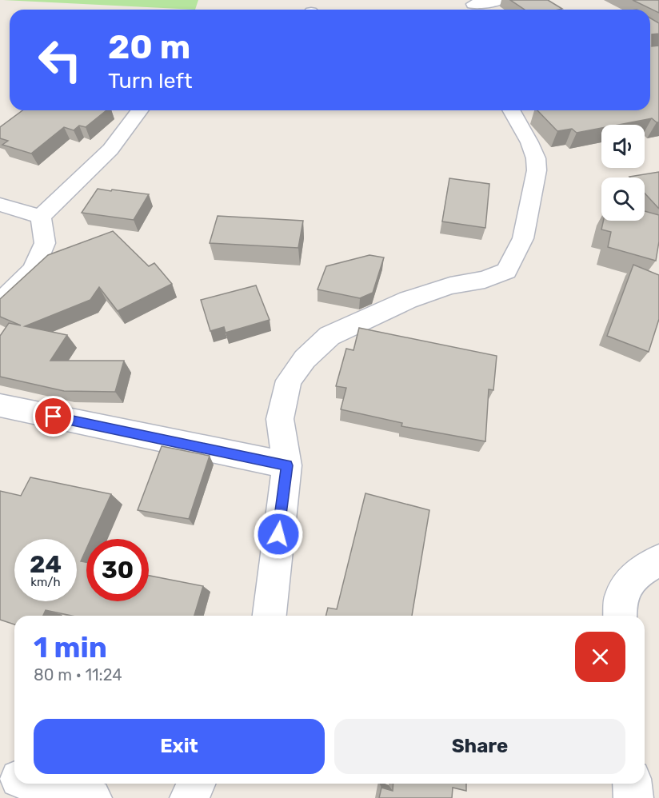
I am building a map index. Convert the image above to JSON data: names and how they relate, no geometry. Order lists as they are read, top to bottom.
{
  "page": {
    "turn": ["20 m", "Turn left"],
    "speed": "24 km/h",
    "limit": "30",
    "heading": ["1 min", "80 m · 11:24"],
    "buttons": ["Exit", "Share"]
  }
}
